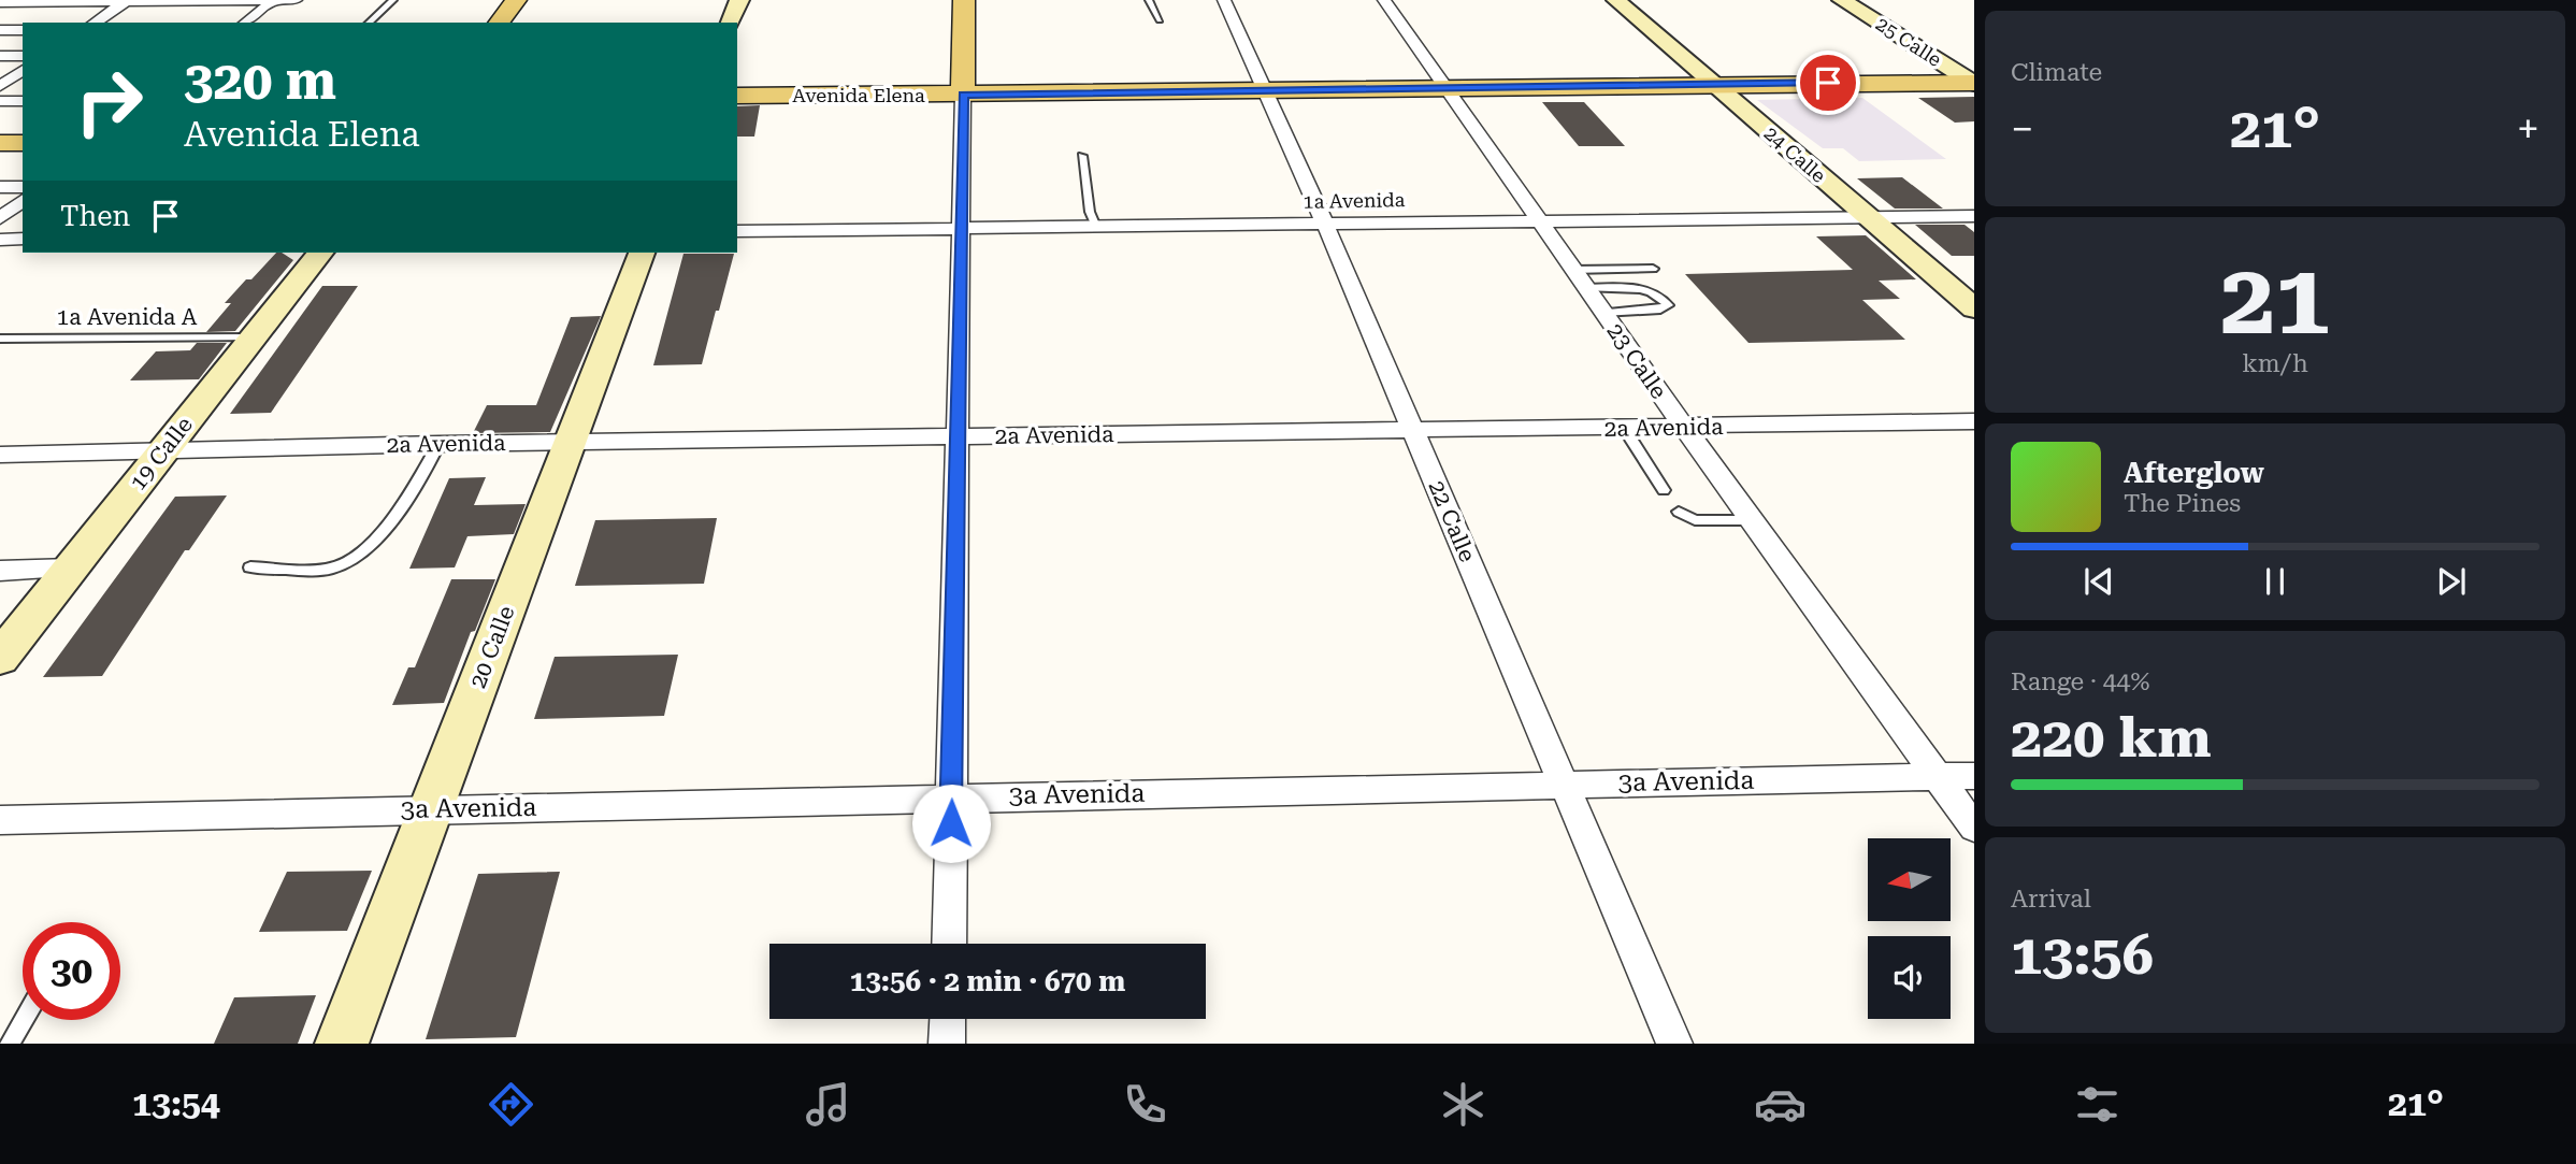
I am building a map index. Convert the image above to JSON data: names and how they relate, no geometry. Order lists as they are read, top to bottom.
{
  "streets": {
    "main road": [
      "25 Calle",
      "Avenida Elena",
      "24 Calle",
      "19 Calle",
      "20 Calle"
    ],
    "street": [
      "1a Avenida",
      "23 Calle",
      "2a Avenida",
      "22 Calle",
      "3a Avenida"
    ],
    "lane": ["1a Avenida A"]
  },
  "crossings": [
    ["25 Calle", "Avenida Elena"],
    ["Avenida Elena", "24 Calle"],
    ["Avenida Elena", "23 Calle"],
    ["Avenida Elena", "22 Calle"],
    ["24 Calle", "1a Avenida"],
    ["1a Avenida", "23 Calle"],
    ["1a Avenida", "22 Calle"],
    ["1a Avenida A", "19 Calle"],
    ["23 Calle", "2a Avenida"],
    ["23 Calle", "3a Avenida"],
    ["2a Avenida", "19 Calle"],
    ["2a Avenida", "22 Calle"],
    ["2a Avenida", "20 Calle"],
    ["22 Calle", "3a Avenida"],
    ["20 Calle", "3a Avenida"]
  ],
  "north": "left",
  "page": {
    "tile": [
      "Climate",
      ["21", "km/h"],
      ["Range · 44%", "220 km"],
      ["Arrival", "13:56"]
    ],
    "turn": ["320 m", "Avenida Elena"],
    "heat": ["−", "21°", "+"],
    "then": "Then",
    "song": ["Afterglow", "The Pines"],
    "limit": "30",
    "trip": "13:56 · 2 min · 670 m",
    "tabs": ["13:54", "21°"]
  }
}
